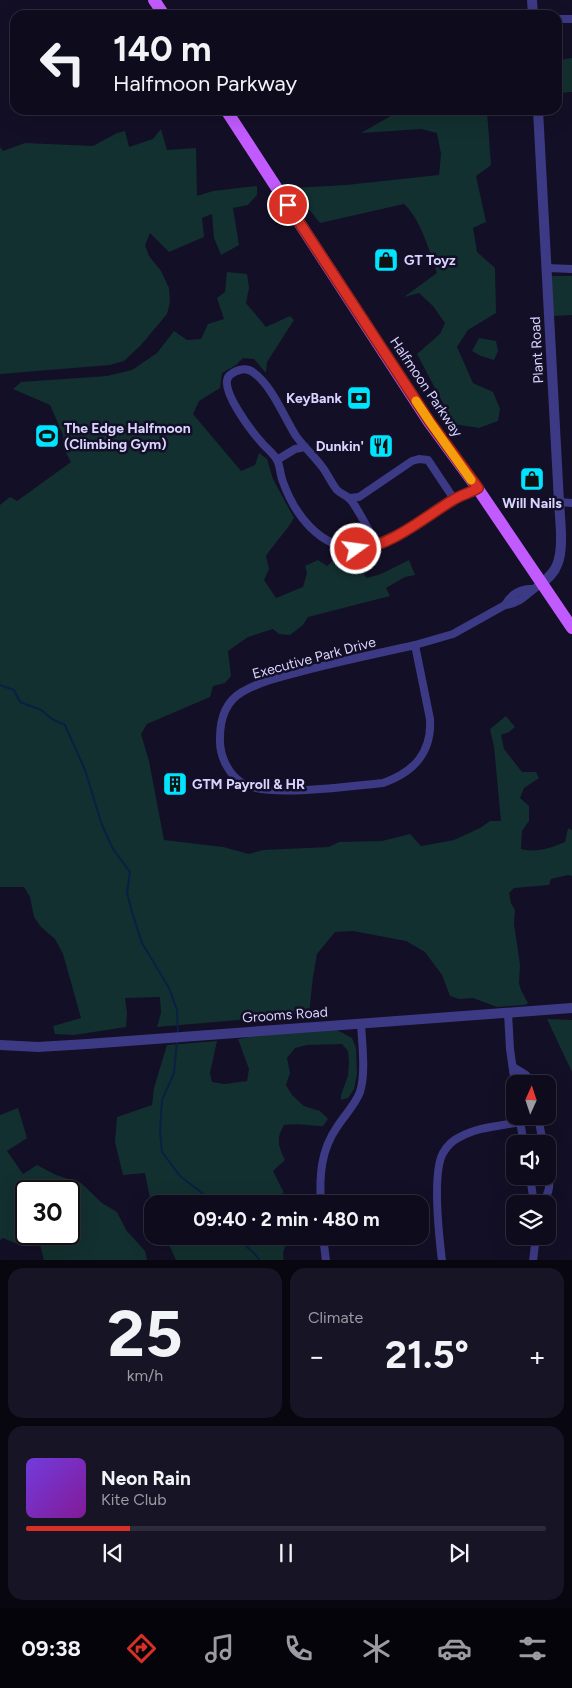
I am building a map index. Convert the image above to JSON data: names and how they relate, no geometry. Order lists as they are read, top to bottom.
{
  "streets": {
    "main road": ["Halfmoon Parkway"],
    "street": ["Plant Road", "Executive Park Drive", "Grooms Road"]
  },
  "crossings": [
    ["Plant Road", "Halfmoon Parkway"],
    ["Plant Road", "Executive Park Drive"],
    ["Halfmoon Parkway", "Executive Park Drive"]
  ],
  "places": {
    "shop": ["GT Toyz", "Will Nails"],
    "bank": ["KeyBank"],
    "sports": ["The Edge Halfmoon (Climbing Gym)"],
    "restaurant": ["Dunkin'"],
    "building": ["GTM Payroll & HR"]
  },
  "north": "top",
  "page": {
    "turn": ["140 m", "Halfmoon Parkway"],
    "limit": "30",
    "trip": "09:40 · 2 min · 480 m",
    "tile": [
      ["25", "km/h"],
      "Climate"
    ],
    "heat": ["−", "21.5°", "+"],
    "song": ["Neon Rain", "Kite Club"],
    "tabs": "09:38"
  }
}
